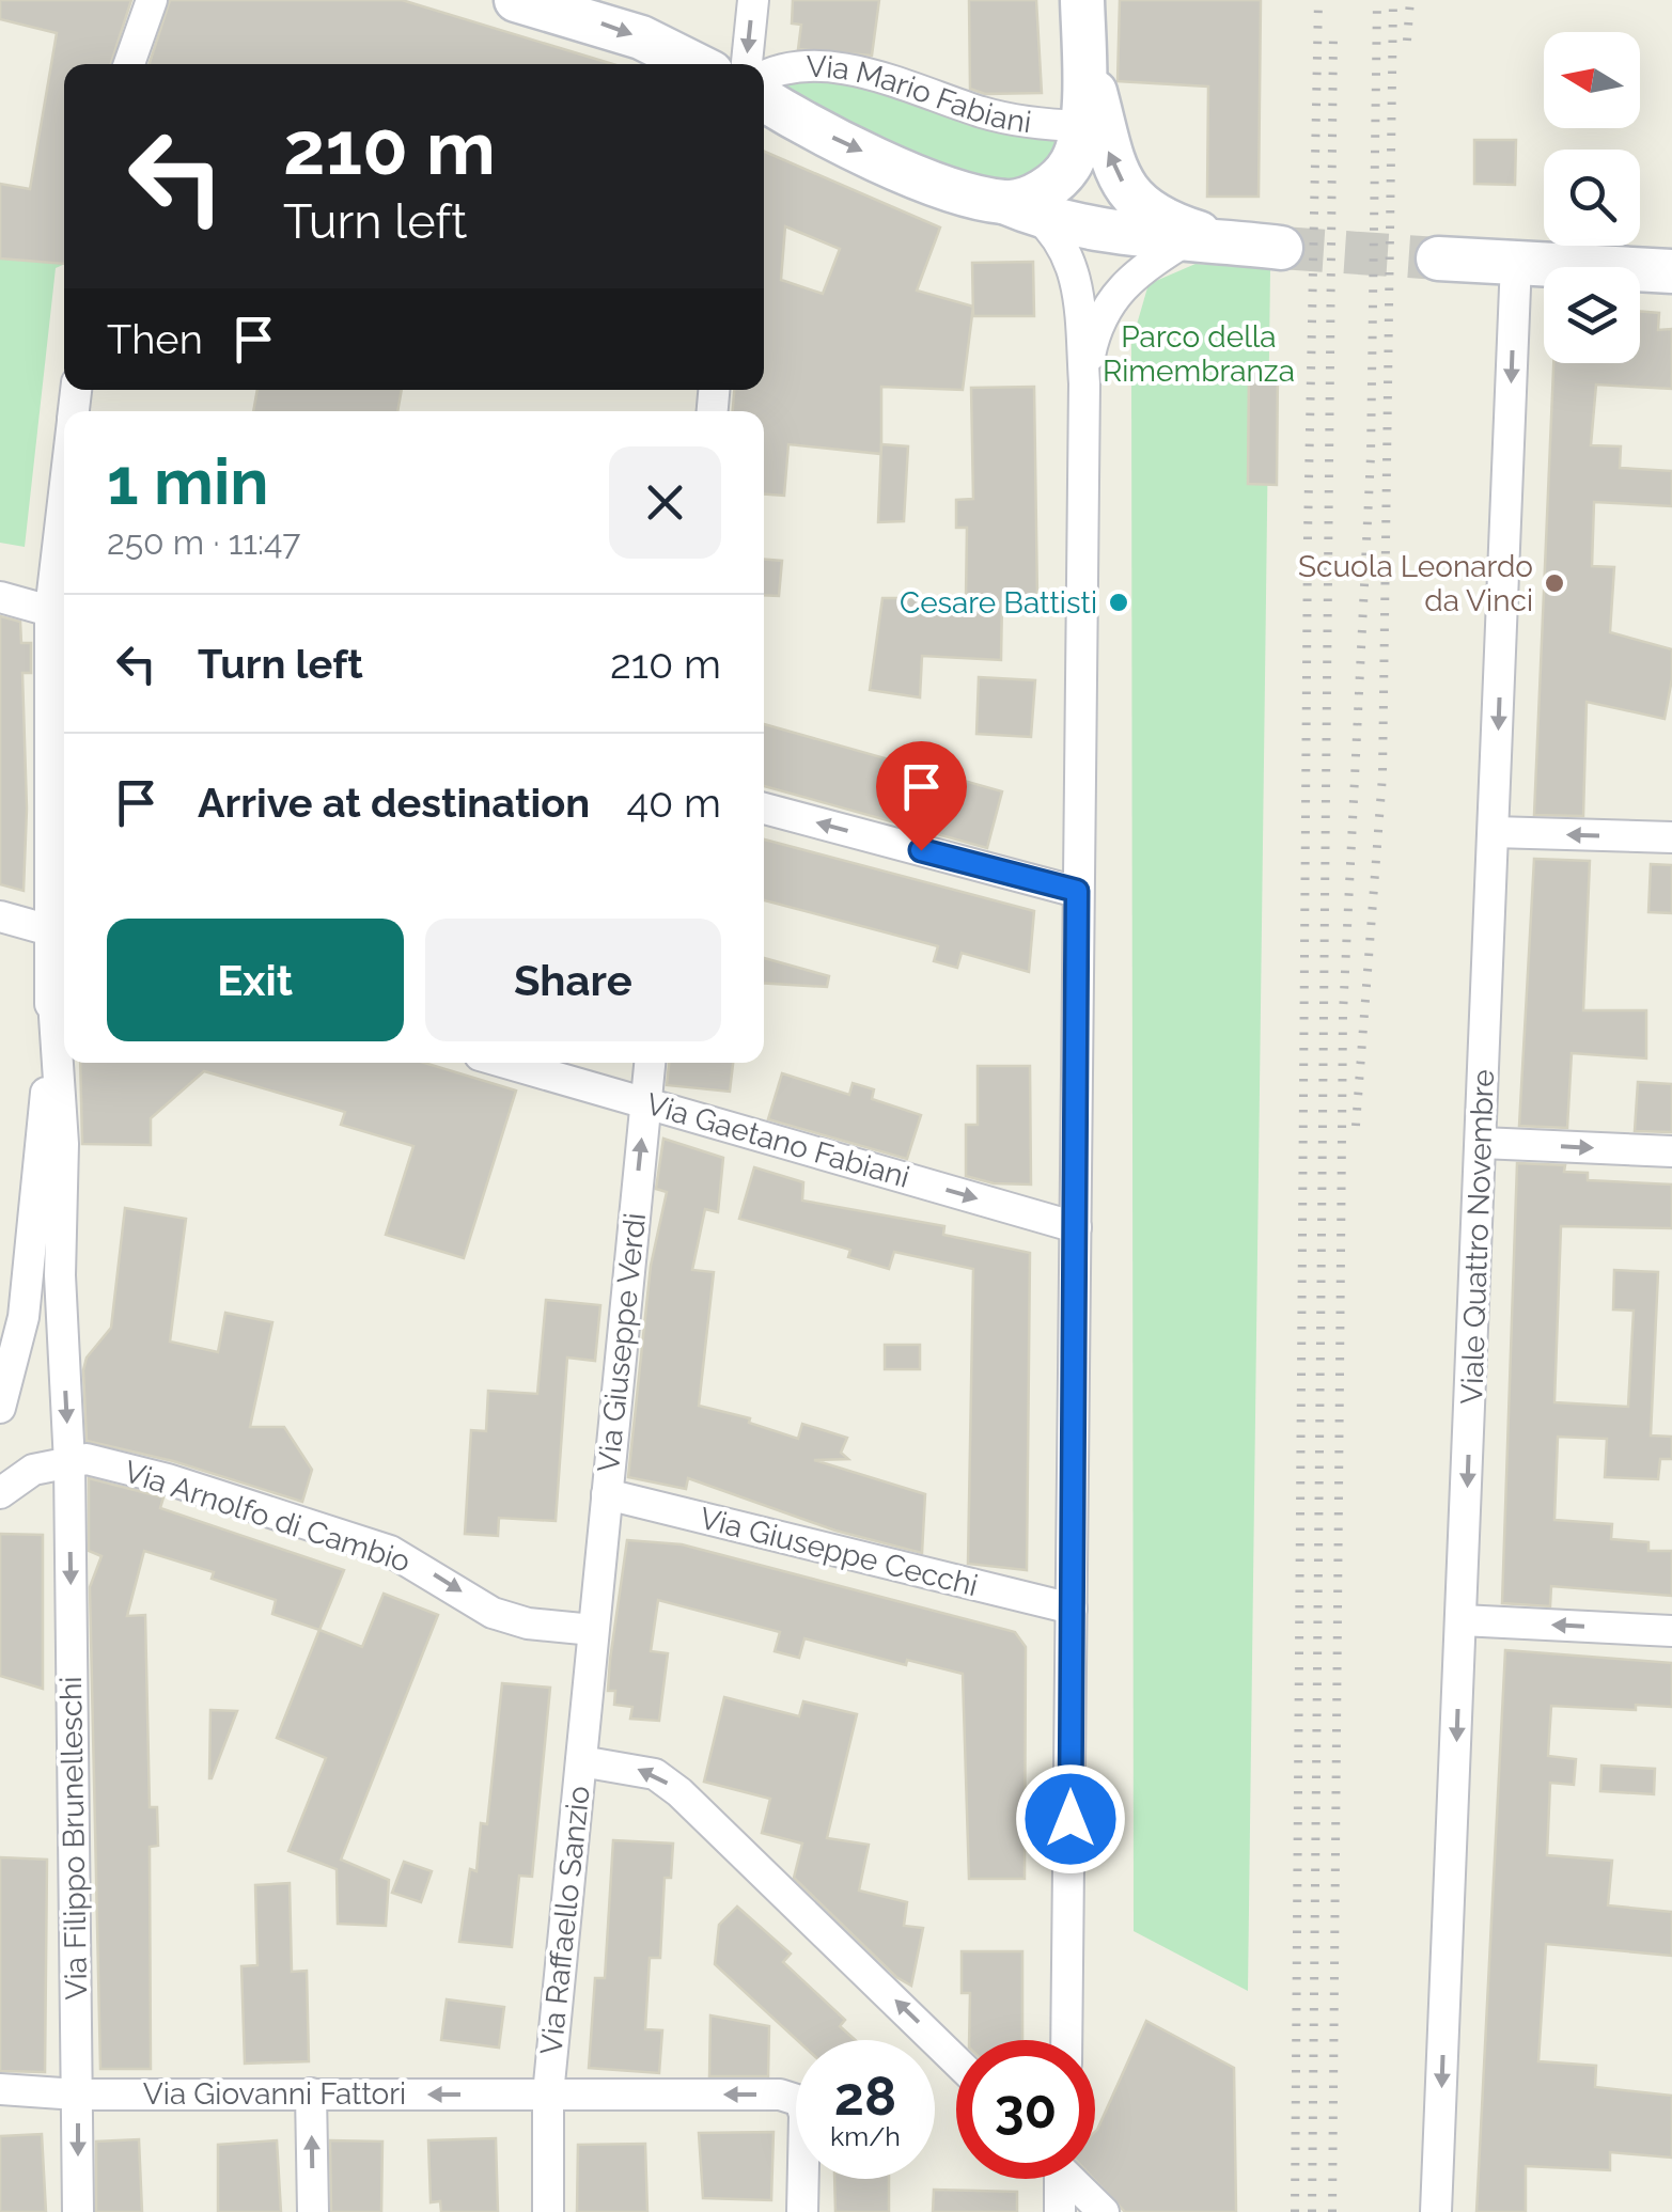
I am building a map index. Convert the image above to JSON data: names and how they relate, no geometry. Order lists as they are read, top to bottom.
{
  "streets": {
    "main road": ["Via Mario Fabiani"],
    "street": [
      "Via Gaetano Fabiani",
      "Viale Quattro Novembre",
      "Via Giuseppe Verdi",
      "Via Arnolfo di Cambio",
      "Via Giuseppe Cecchi",
      "Via Filippo Brunelleschi",
      "Via Raffaello Sanzio",
      "Via Giovanni Fattori"
    ]
  },
  "crossings": [
    ["Via Gaetano Fabiani", "Via Giuseppe Verdi"],
    ["Via Giuseppe Verdi", "Via Arnolfo di Cambio"],
    ["Via Giuseppe Verdi", "Via Giuseppe Cecchi"],
    ["Via Giuseppe Verdi", "Via Raffaello Sanzio"],
    ["Via Arnolfo di Cambio", "Via Filippo Brunelleschi"],
    ["Via Arnolfo di Cambio", "Via Raffaello Sanzio"],
    ["Via Filippo Brunelleschi", "Via Giovanni Fattori"],
    ["Via Raffaello Sanzio", "Via Giovanni Fattori"]
  ],
  "one_way": [
    "Via Gaetano Fabiani",
    "Viale Quattro Novembre",
    "Via Giuseppe Verdi",
    "Via Arnolfo di Cambio",
    "Via Filippo Brunelleschi",
    "Via Giovanni Fattori"
  ],
  "parks": ["Parco della Rimembranza"],
  "places": ["Scuola Leonardo da Vinci", "Cesare Battisti"],
  "north": "left",
  "page": {
    "turn": ["210 m", "Turn left"],
    "then": "Then",
    "heading": ["1 min", "250 m · 11:47"],
    "list": [
      {
        "name": "Turn left",
        "value": "210 m"
      },
      {
        "name": "Arrive at destination",
        "value": "40 m"
      }
    ],
    "buttons": ["Exit", "Share"],
    "speed": "28 km/h",
    "limit": "30"
  }
}
